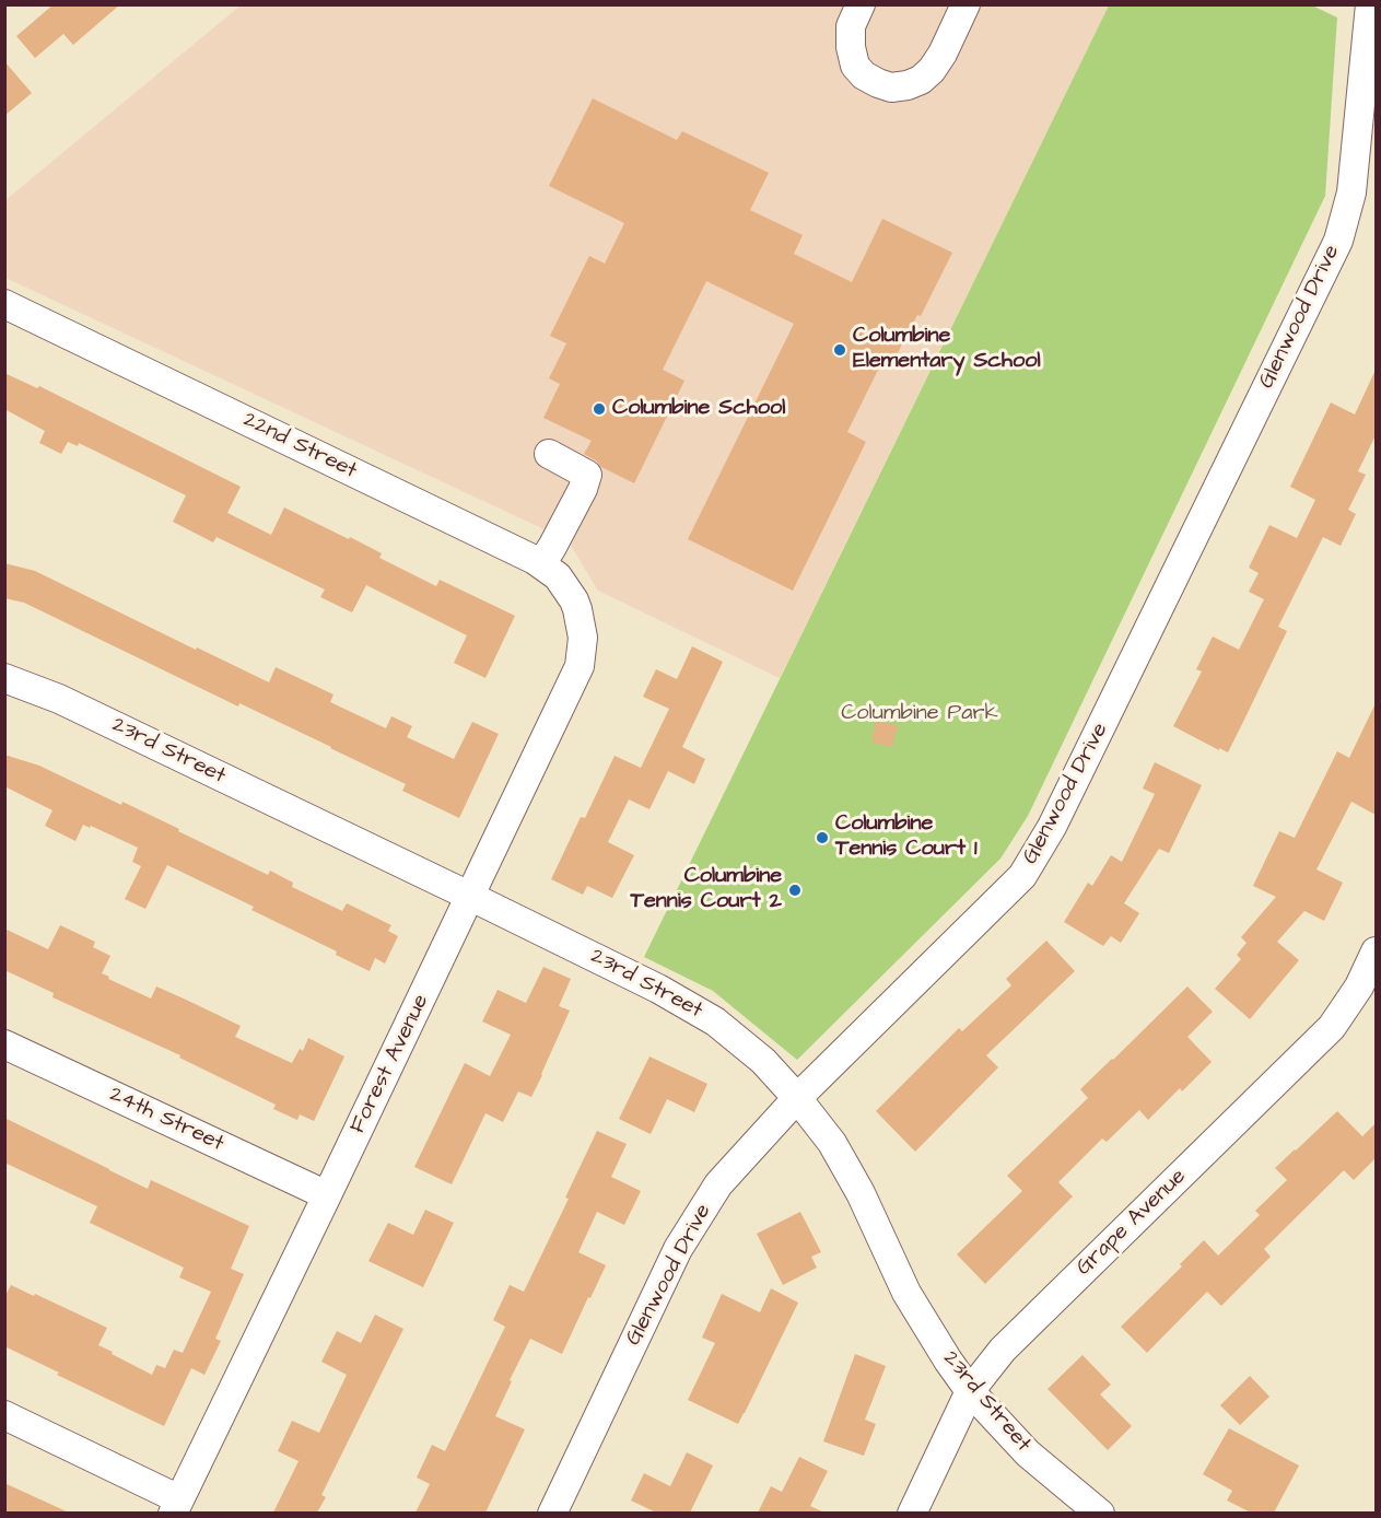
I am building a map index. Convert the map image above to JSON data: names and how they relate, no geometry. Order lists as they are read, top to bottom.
{
  "streets": {
    "street": [
      "Glenwood Drive",
      "22nd Street",
      "23rd Street",
      "Forest Avenue",
      "24th Street",
      "Grape Avenue"
    ]
  },
  "crossings": [
    ["Glenwood Drive", "23rd Street"],
    ["22nd Street", "Forest Avenue"],
    ["23rd Street", "Forest Avenue"],
    ["23rd Street", "Grape Avenue"],
    ["Forest Avenue", "24th Street"]
  ],
  "parks": ["Columbine Park"],
  "places": [
    "Columbine Elementary School",
    "Columbine School",
    "Columbine Tennis Court 1",
    "Columbine Tennis Court 2"
  ]
}
